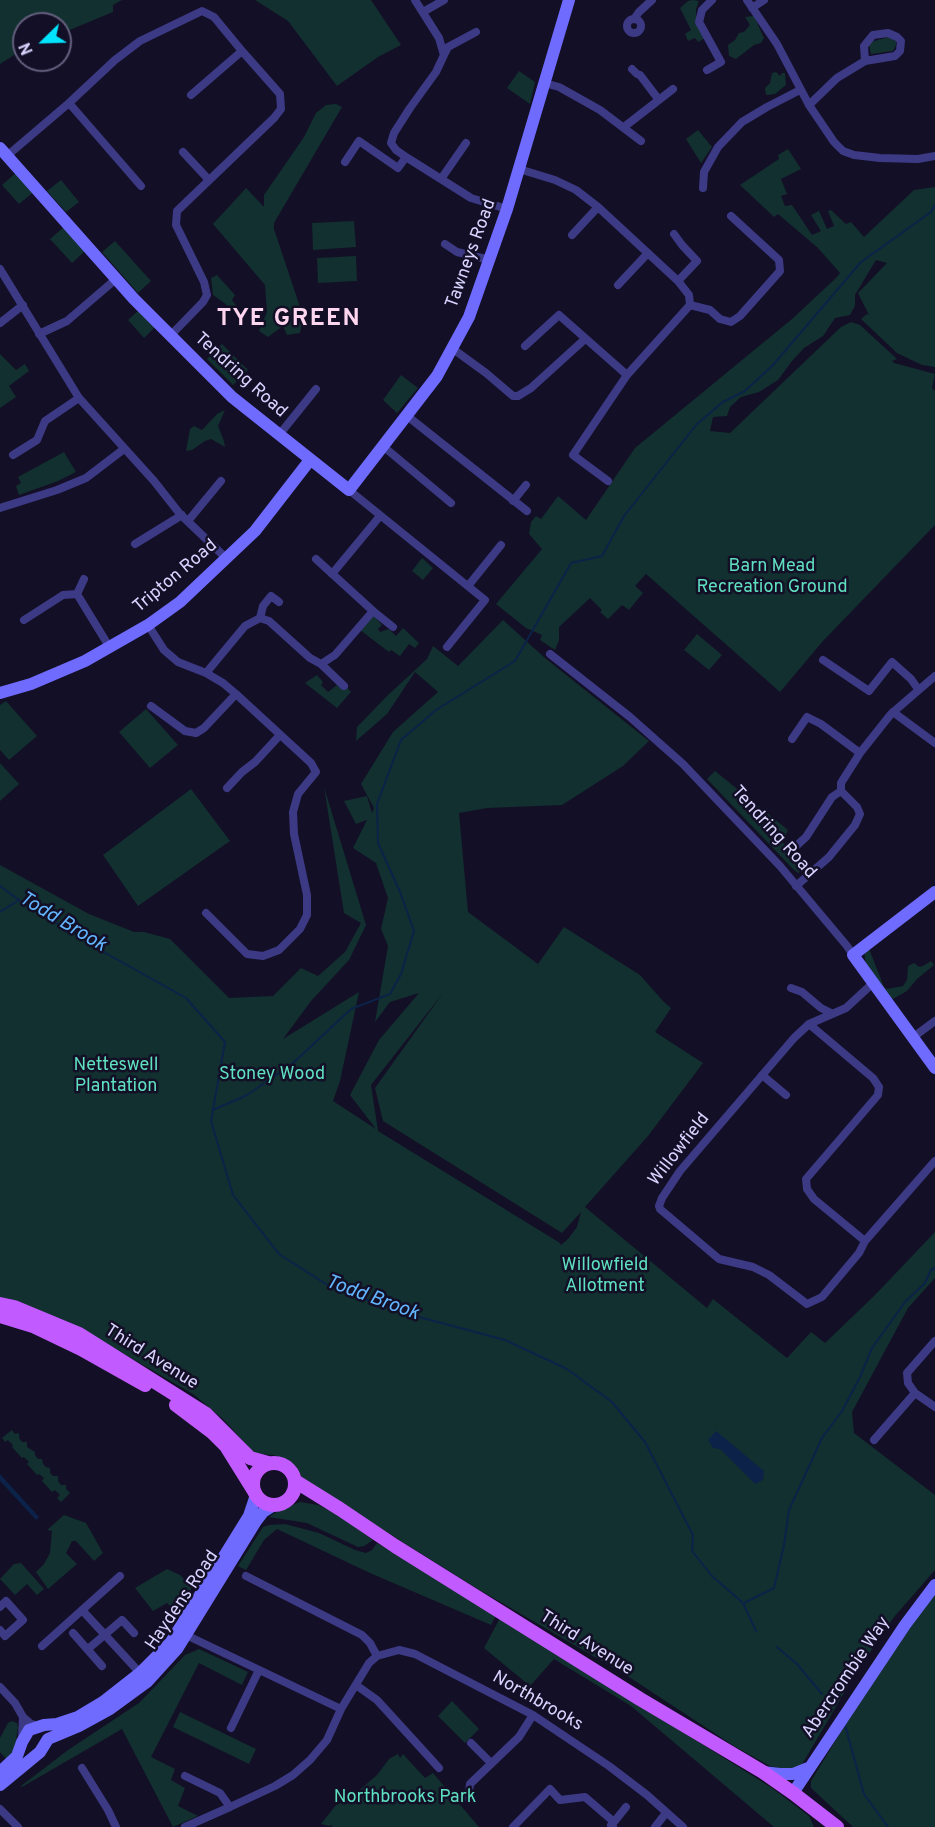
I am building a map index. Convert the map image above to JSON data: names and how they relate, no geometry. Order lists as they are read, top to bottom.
{
  "streets": {
    "main road": ["Third Avenue"],
    "street": [
      "Tawneys Road",
      "Tendring Road",
      "Tripton Road",
      "Willowfield",
      "Haydens Road",
      "Abercrombie Way",
      "Northbrooks"
    ]
  },
  "crossings": [
    ["Tawneys Road", "Tendring Road"],
    ["Tendring Road", "Tripton Road"],
    ["Tendring Road", "Willowfield"],
    ["Third Avenue", "Haydens Road"],
    ["Third Avenue", "Abercrombie Way"]
  ],
  "districts": ["TYE GREEN"],
  "water": ["Todd Brook"],
  "parks": [
    "Barn Mead Recreation Ground",
    "Netteswell Plantation",
    "Stoney Wood",
    "Willowfield Allotment",
    "Northbrooks Park"
  ],
  "north": "bottom left"
}
